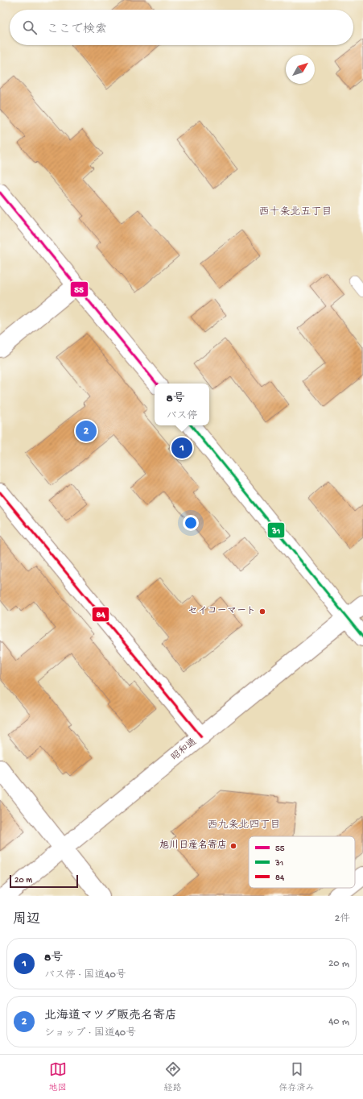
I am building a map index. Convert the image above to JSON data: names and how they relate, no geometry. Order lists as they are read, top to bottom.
{
  "streets": {
    "main road": ["昭和通"]
  },
  "districts": ["西十条北五丁目", "西九条北四丁目"],
  "places": ["セイコーマート", "旭川日産名寄店"],
  "lines": ["transit line 55", "transit line 31", "transit line 84"],
  "legend": ["55", "31", "84"],
  "scale_bar": "20 m",
  "north": "top right",
  "page": {
    "search": "ここで検索",
    "popup": ["8号", "バス停"],
    "pins": ["2", "1"],
    "scale": "20 m",
    "heading": ["周辺", "2件"],
    "list": [
      {
        "mark": "1",
        "name": "8号",
        "note": "バス停 · 国道40号",
        "value": "20 m"
      },
      {
        "mark": "2",
        "name": "北海道マツダ販売名寄店",
        "note": "ショップ · 国道40号",
        "value": "40 m"
      }
    ],
    "nav": ["地図", "経路", "保存済み"]
  }
}
